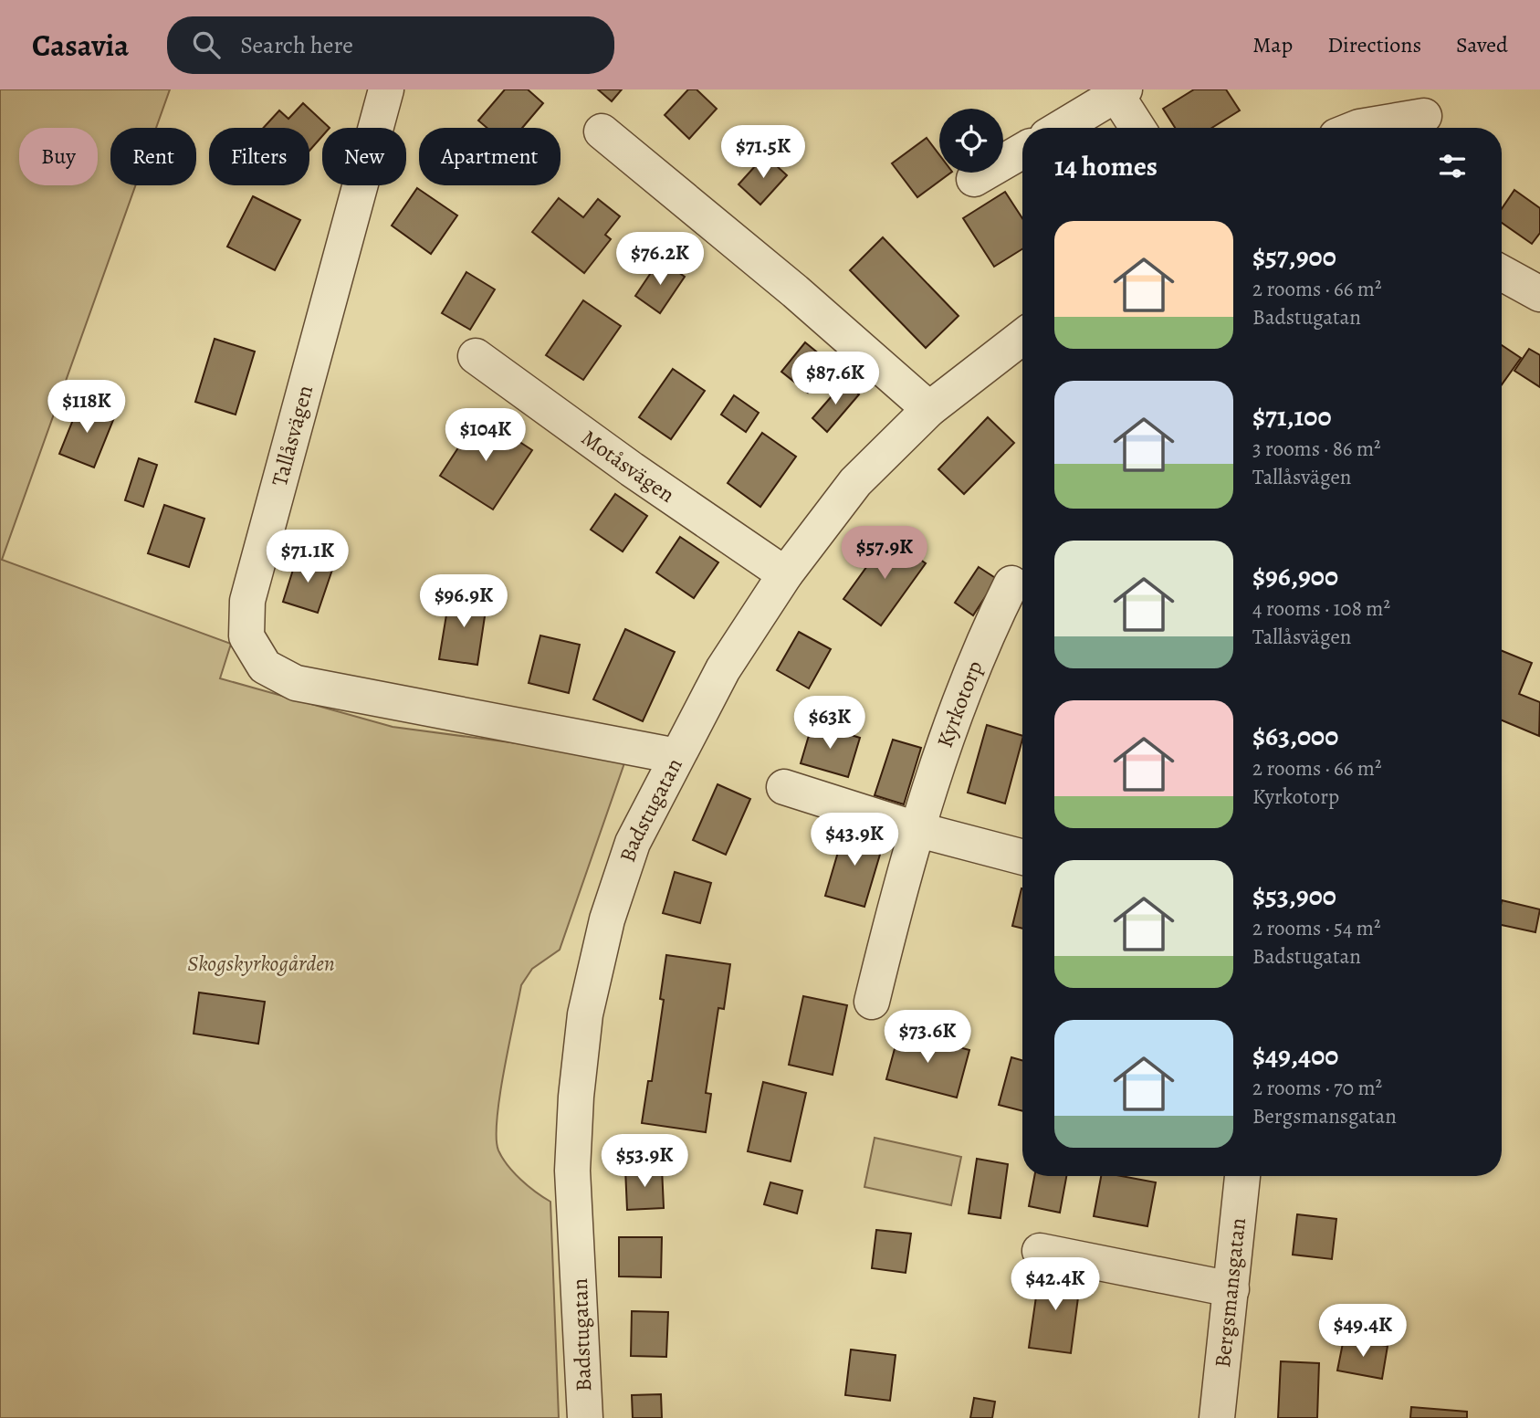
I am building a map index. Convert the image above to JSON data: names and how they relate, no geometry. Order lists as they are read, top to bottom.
{
  "streets": {
    "street": [
      "Tallåsvägen",
      "Motåsvägen",
      "Kyrkotorp",
      "Badstugatan",
      "Bergsmansgatan"
    ]
  },
  "crossings": [
    ["Tallåsvägen", "Badstugatan"],
    ["Motåsvägen", "Badstugatan"]
  ],
  "parks": ["Skogskyrkogården"],
  "page": {
    "header": "Casavia",
    "search": "Search here",
    "nav": ["Map", "Directions", "Saved"],
    "price": [
      "$71.5K",
      "$76.2K",
      "$87.6K",
      "$118K",
      "$104K",
      "$57.9K",
      "$71.1K",
      "$96.9K",
      "$63K",
      "$43.9K",
      "$73.6K",
      "$53.9K",
      "$42.4K",
      "$49.4K"
    ],
    "chip": [
      "Buy",
      "Rent",
      "Filters",
      "New",
      "Apartment"
    ],
    "heading": "14 homes",
    "list": [
      {
        "name": "$57,900",
        "note": "2 rooms · 66 m² · Badstugatan"
      },
      {
        "name": "$71,100",
        "note": "3 rooms · 86 m² · Tallåsvägen"
      },
      {
        "name": "$96,900",
        "note": "4 rooms · 108 m² · Tallåsvägen"
      },
      {
        "name": "$63,000",
        "note": "2 rooms · 66 m² · Kyrkotorp"
      },
      {
        "name": "$53,900",
        "note": "2 rooms · 54 m² · Badstugatan"
      },
      {
        "name": "$49,400",
        "note": "2 rooms · 70 m² · Bergsmansgatan"
      }
    ]
  }
}
